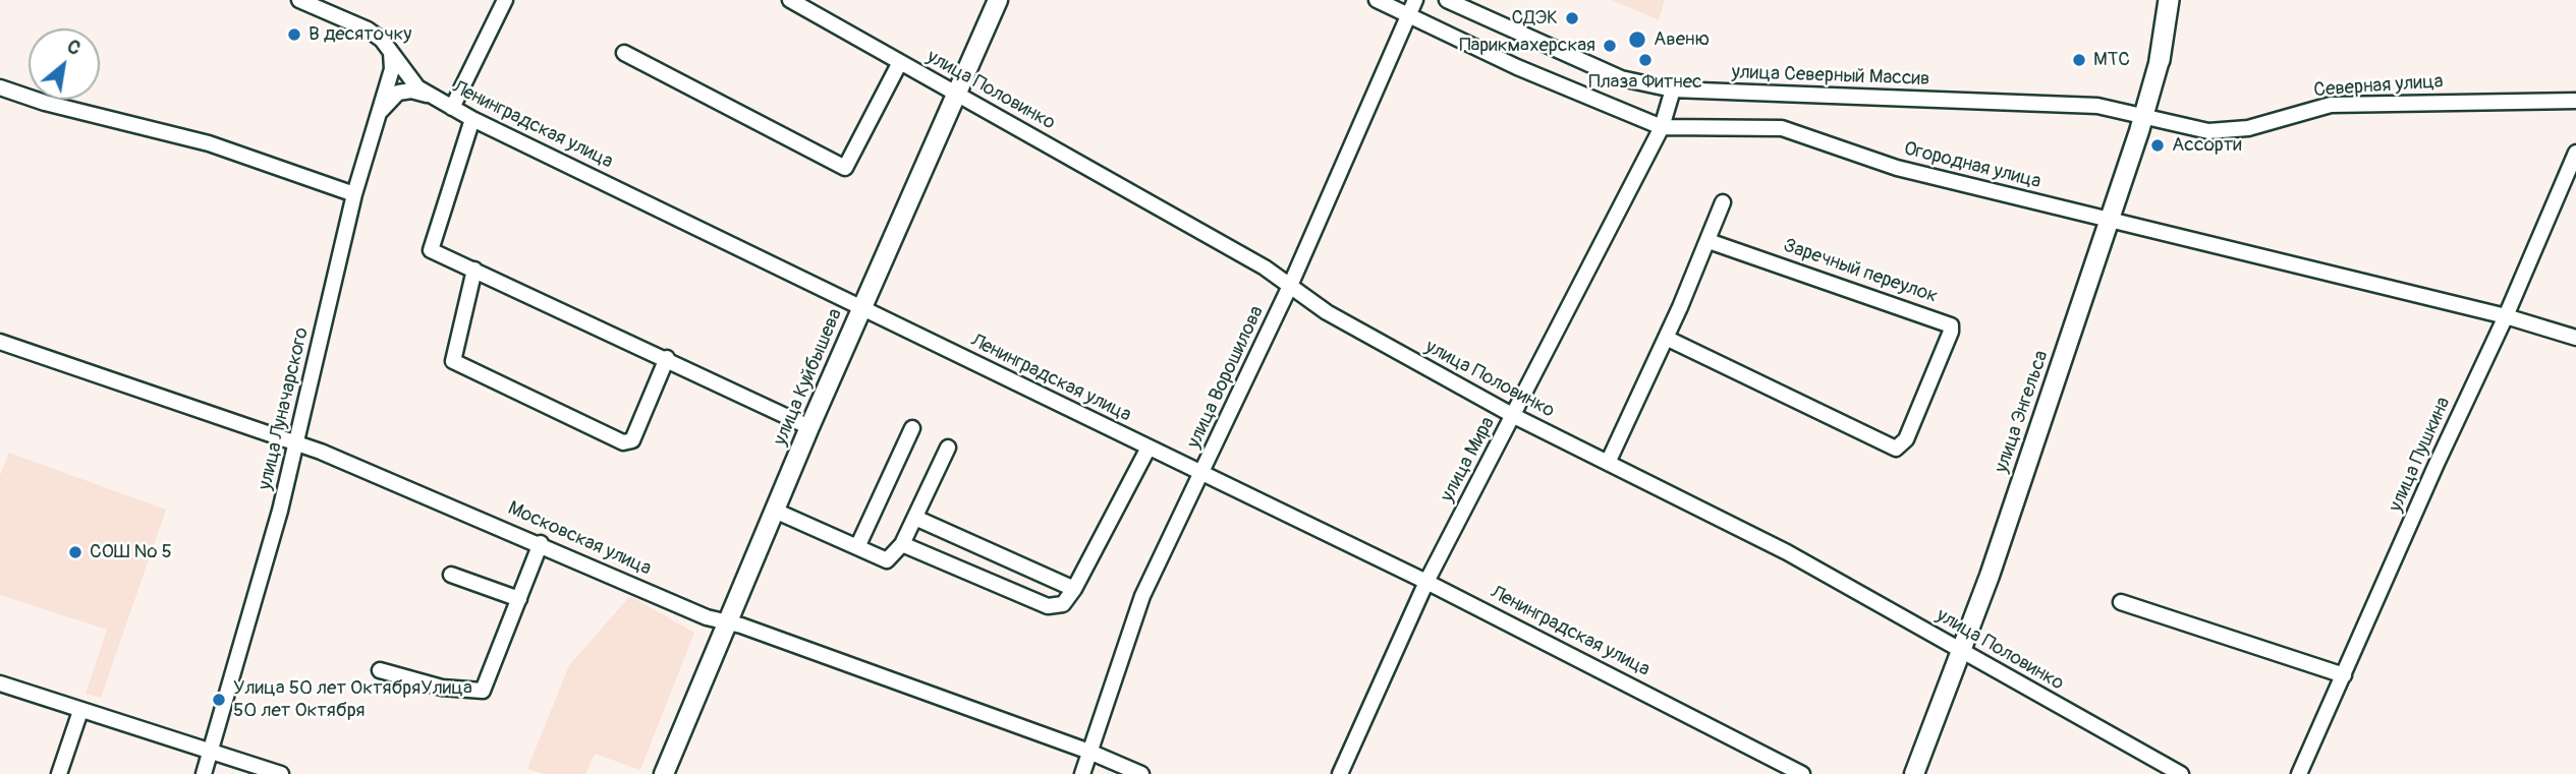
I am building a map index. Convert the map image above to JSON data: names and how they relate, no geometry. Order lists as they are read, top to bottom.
{
  "streets": {
    "main road": ["улица Куйбышева", "улица Энгельса"],
    "street": [
      "улица Северный Массив",
      "Северная улица",
      "улица Половинко",
      "Ленинградская улица",
      "Огородная улица",
      "Заречный переулок",
      "улица Ворошилова",
      "улица Луначарского",
      "улица Пушкина",
      "улица Мира",
      "Московская улица"
    ]
  },
  "crossings": [
    ["улица Северный Массив", "Северная улица"],
    ["улица Северный Массив", "улица Энгельса"],
    ["улица Северный Массив", "улица Мира"],
    ["Северная улица", "улица Энгельса"],
    ["улица Половинко", "улица Куйбышева"],
    ["улица Половинко", "улица Ворошилова"],
    ["улица Половинко", "улица Энгельса"],
    ["улица Половинко", "улица Мира"],
    ["Ленинградская улица", "улица Куйбышева"],
    ["Ленинградская улица", "улица Ворошилова"],
    ["Ленинградская улица", "улица Луначарского"],
    ["Ленинградская улица", "улица Мира"],
    ["Огородная улица", "улица Ворошилова"],
    ["Огородная улица", "улица Энгельса"],
    ["Огородная улица", "улица Пушкина"],
    ["Огородная улица", "улица Мира"],
    ["улица Куйбышева", "Московская улица"],
    ["улица Ворошилова", "Московская улица"],
    ["улица Луначарского", "Московская улица"]
  ],
  "places": [
    "СДЭК",
    "В десяточку",
    "Авеню",
    "Парикмахерская",
    "Плаза Фитнес",
    "МТС",
    "Ассорти",
    "СОШ № 5",
    "Улица 50 лет ОктябряУлица 50 лет Октября"
  ],
  "north": "top right"
}
